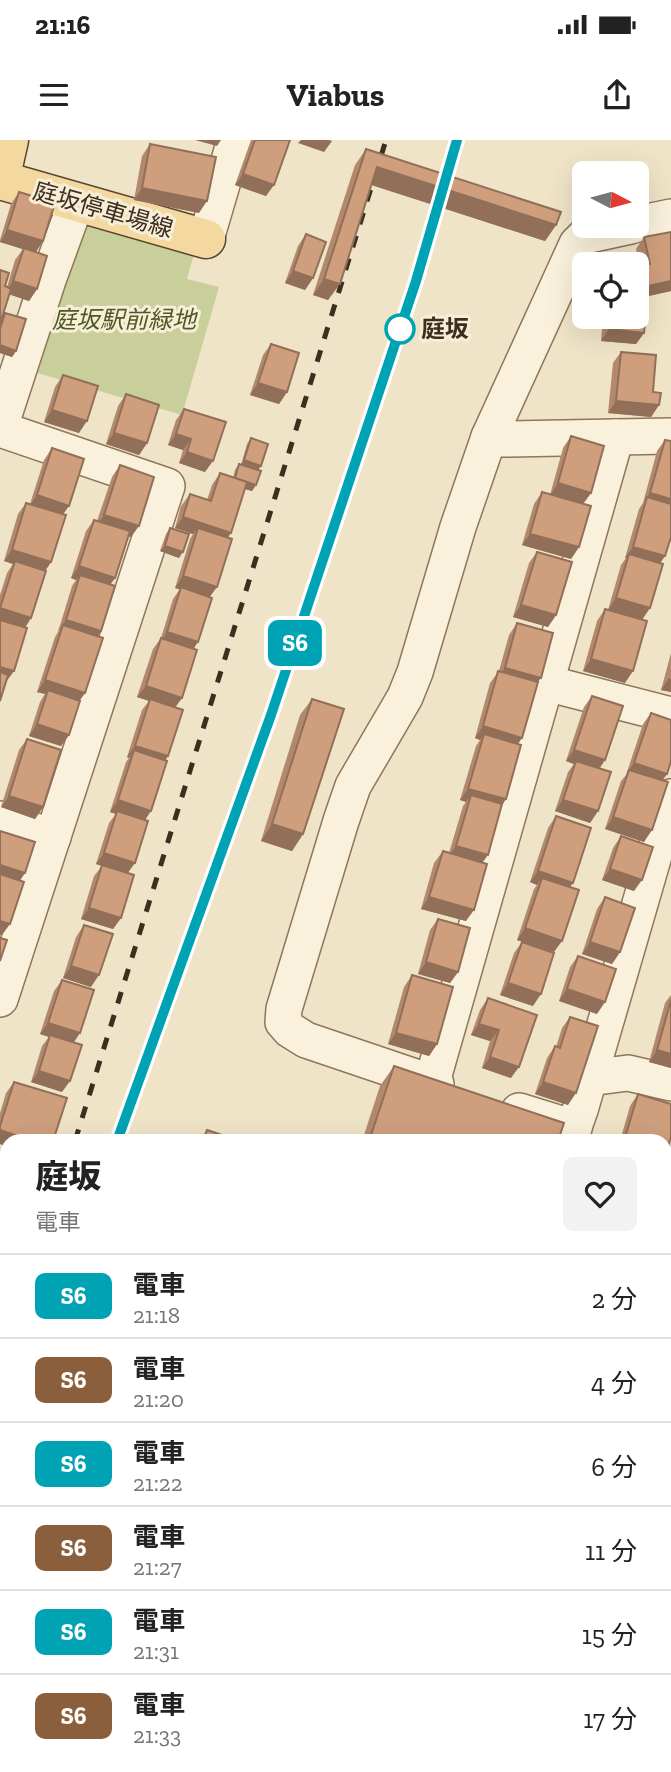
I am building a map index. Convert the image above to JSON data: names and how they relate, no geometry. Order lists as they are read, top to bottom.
{
  "streets": {
    "main road": ["庭坂停車場線"]
  },
  "parks": ["庭坂駅前緑地"],
  "places": ["庭坂"],
  "north": "right",
  "page": {
    "status": "21:16",
    "header": "Viabus",
    "on_map": "S6",
    "heading": ["庭坂", "電車"],
    "list": [
      {
        "mark": "S6",
        "name": "電車",
        "note": "21:18",
        "value": "2 分"
      },
      {
        "mark": "S6",
        "name": "電車",
        "note": "21:20",
        "value": "4 分"
      },
      {
        "mark": "S6",
        "name": "電車",
        "note": "21:22",
        "value": "6 分"
      },
      {
        "mark": "S6",
        "name": "電車",
        "note": "21:27",
        "value": "11 分"
      },
      {
        "mark": "S6",
        "name": "電車",
        "note": "21:31",
        "value": "15 分"
      },
      {
        "mark": "S6",
        "name": "電車",
        "note": "21:33",
        "value": "17 分"
      }
    ]
  }
}
